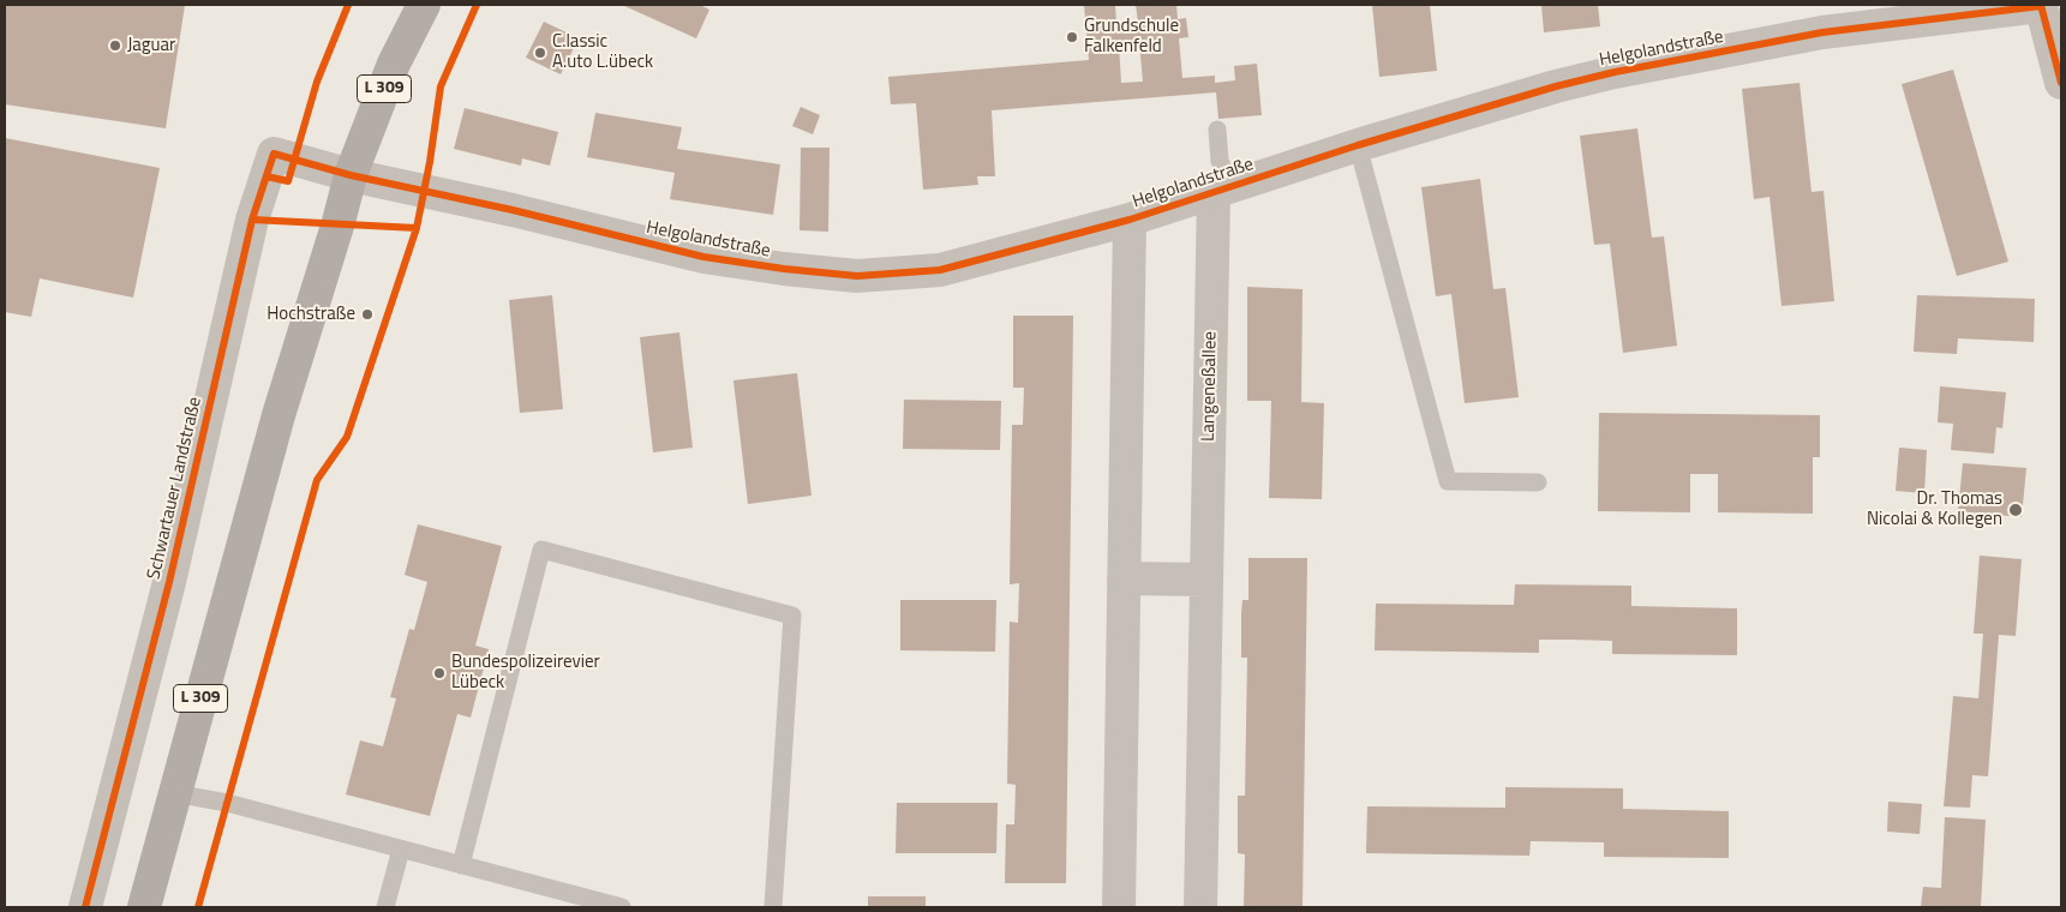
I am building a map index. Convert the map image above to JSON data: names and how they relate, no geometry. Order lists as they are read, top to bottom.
{
  "streets": {
    "main road": ["L 309"],
    "street": ["Helgolandstraße", "Langeneßallee", "Schwartauer Landstraße"]
  },
  "crossings": [
    ["Helgolandstraße", "L 309"],
    ["Helgolandstraße", "Langeneßallee"],
    ["Helgolandstraße", "Schwartauer Landstraße"],
    ["L 309", "Schwartauer Landstraße"]
  ],
  "places": [
    "Grundschule Falkenfeld",
    "Jaguar",
    "C.lassic A.uto L.übeck",
    "Hochstraße",
    "Dr. Thomas Nicolai & Kollegen",
    "Bundespolizeirevier Lübeck"
  ]
}
